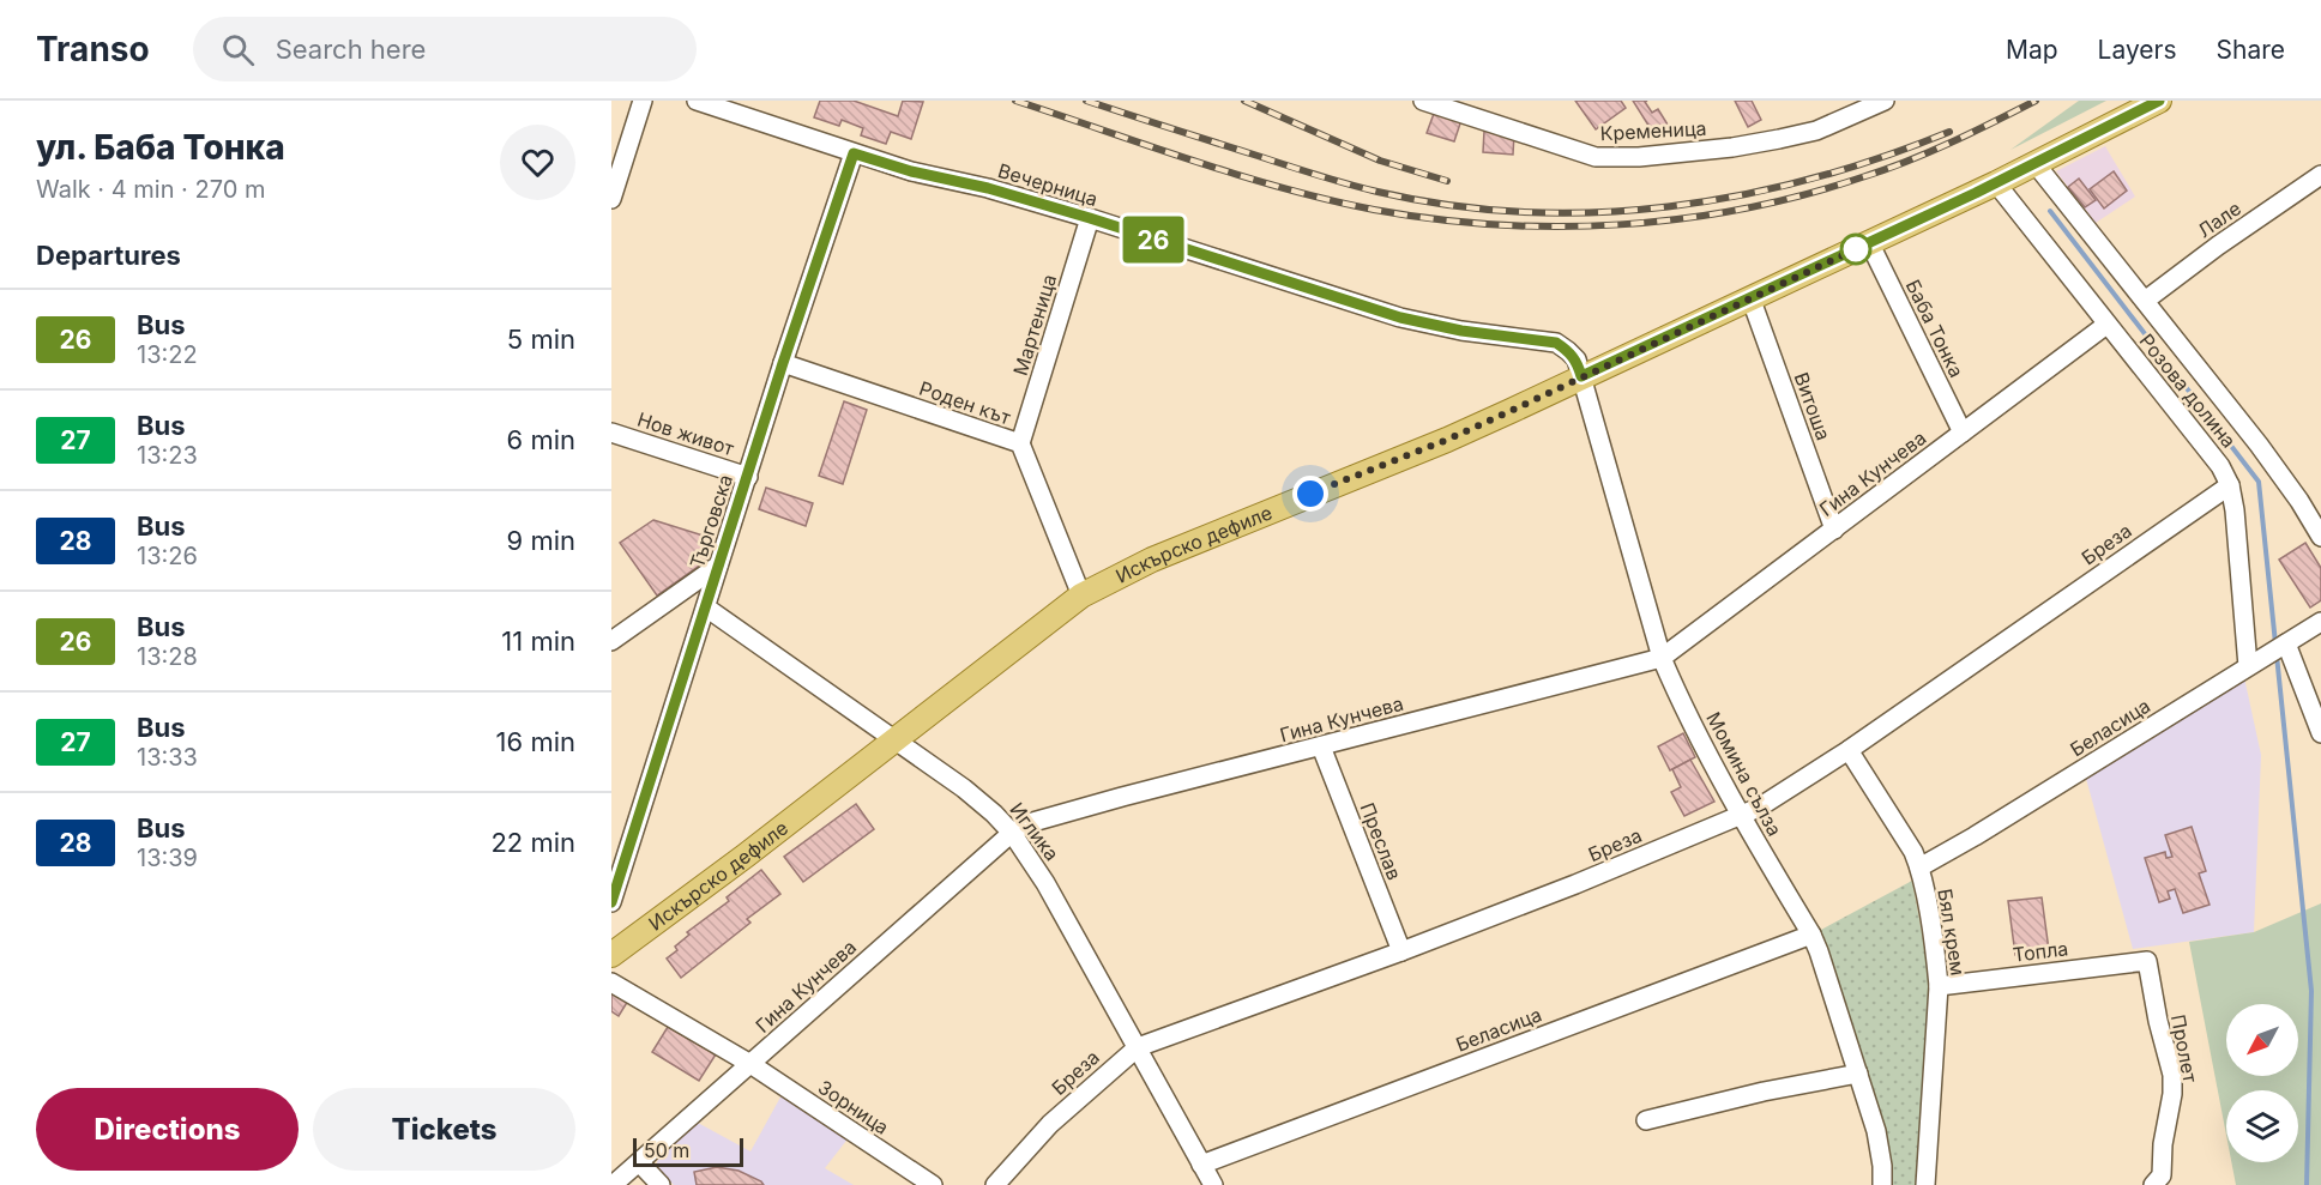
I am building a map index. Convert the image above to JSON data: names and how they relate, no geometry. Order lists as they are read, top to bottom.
{
  "streets": {
    "main road": ["Искърско дефиле"],
    "street": [
      "Кременица",
      "Вечерница",
      "Лале",
      "Мартеница",
      "Баба Тонка",
      "Розова долина",
      "Роден кът",
      "Витоша",
      "Нов живот",
      "Гина Кунчева",
      "Търговска",
      "Бреза",
      "Беласица",
      "Момина сълза",
      "Иглика",
      "Преслав",
      "Бял крем",
      "Топла",
      "Пролет",
      "Зорница"
    ]
  },
  "crossings": [
    ["Вечерница", "Мартеница"],
    ["Вечерница", "Търговска"],
    ["Вечерница", "Искърско дефиле"],
    ["Вечерница", "Момина сълза"],
    ["Лале", "Розова долина"],
    ["Мартеница", "Роден кът"],
    ["Баба Тонка", "Гина Кунчева"],
    ["Баба Тонка", "Искърско дефиле"],
    ["Розова долина", "Гина Кунчева"],
    ["Розова долина", "Искърско дефиле"],
    ["Розова долина", "Бреза"],
    ["Розова долина", "Беласица"],
    ["Роден кът", "Търговска"],
    ["Роден кът", "Искърско дефиле"],
    ["Витоша", "Гина Кунчева"],
    ["Витоша", "Искърско дефиле"],
    ["Нов живот", "Търговска"],
    ["Гина Кунчева", "Момина сълза"],
    ["Гина Кунчева", "Иглика"],
    ["Гина Кунчева", "Преслав"],
    ["Гина Кунчева", "Зорница"],
    ["Търговска", "Иглика"],
    ["Искърско дефиле", "Момина сълза"],
    ["Искърско дефиле", "Иглика"],
    ["Бреза", "Момина сълза"],
    ["Бреза", "Иглика"],
    ["Бреза", "Преслав"],
    ["Бреза", "Бял крем"],
    ["Беласица", "Момина сълза"],
    ["Беласица", "Иглика"],
    ["Беласица", "Бял крем"],
    ["Бял крем", "Топла"],
    ["Топла", "Пролет"]
  ],
  "lines": ["bus line 26"],
  "scale_bar": "50 m",
  "north": "bottom left",
  "page": {
    "header": "Transo",
    "search": "Search here",
    "nav": ["Map", "Layers", "Share"],
    "heading": [
      ["ул. Баба Тонка", "Walk · 4 min · 270 m"],
      "Departures"
    ],
    "on_map": "26",
    "list": [
      {
        "mark": "26",
        "name": "Bus",
        "note": "13:22",
        "value": "5 min"
      },
      {
        "mark": "27",
        "name": "Bus",
        "note": "13:23",
        "value": "6 min"
      },
      {
        "mark": "28",
        "name": "Bus",
        "note": "13:26",
        "value": "9 min"
      },
      {
        "mark": "26",
        "name": "Bus",
        "note": "13:28",
        "value": "11 min"
      },
      {
        "mark": "27",
        "name": "Bus",
        "note": "13:33",
        "value": "16 min"
      },
      {
        "mark": "28",
        "name": "Bus",
        "note": "13:39",
        "value": "22 min"
      }
    ],
    "buttons": ["Directions", "Tickets"],
    "scale": "50 m"
  }
}
